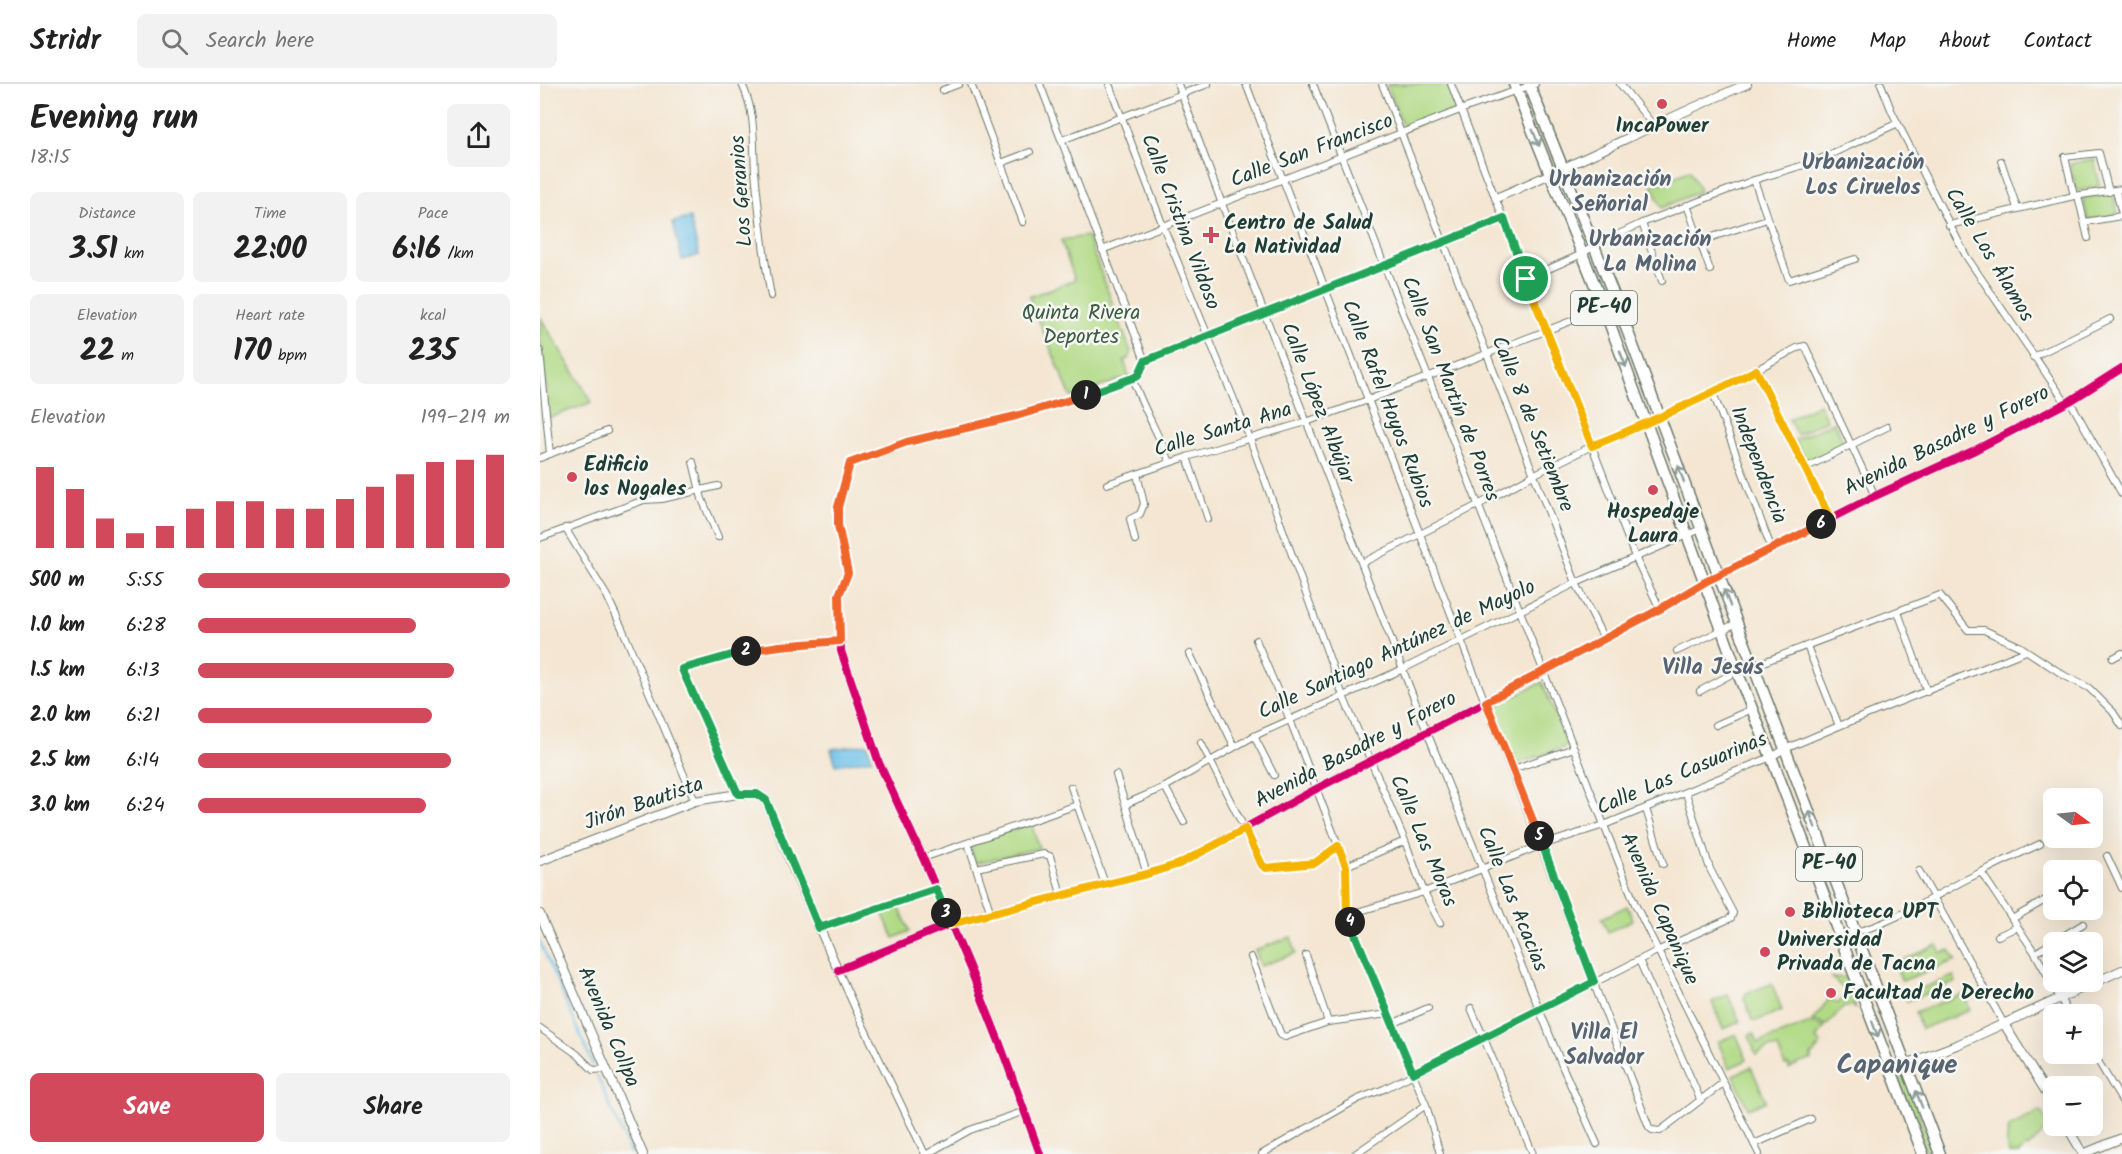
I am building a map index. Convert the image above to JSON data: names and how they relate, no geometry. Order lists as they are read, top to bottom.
{
  "streets": {
    "highway": ["PE-40"],
    "street": [
      "Calle San Francisco",
      "Los Geranios",
      "Calle Cristina Vildoso",
      "Calle Los Álamos",
      "Calle San Martín de Porres",
      "Calle López Albújar",
      "Calle Rafel Hoyos Rubios",
      "Calle 8 de Setiembre",
      "Calle Santa Ana",
      "Avenida Basadre y Forero",
      "Independencia",
      "Calle Santiago Antúnez de Mayolo",
      "Calle Las Casuarinas",
      "Jirón Bautista",
      "Calle Las Moras",
      "Calle Las Acacias",
      "Avenida Capanique",
      "Avenida Collpa"
    ]
  },
  "crossings": [
    ["Calle San Francisco", "Calle Cristina Vildoso"],
    ["Calle San Francisco", "PE-40"],
    ["Calle San Francisco", "Calle San Martín de Porres"],
    ["Calle San Francisco", "Calle López Albújar"],
    ["Calle San Francisco", "Calle Rafel Hoyos Rubios"],
    ["Calle San Francisco", "Calle 8 de Setiembre"],
    ["Calle Cristina Vildoso", "Calle Santa Ana"],
    ["Calle Cristina Vildoso", "Calle Las Moras"],
    ["Calle Los Álamos", "Avenida Basadre y Forero"],
    ["PE-40", "Calle Santa Ana"],
    ["PE-40", "Avenida Basadre y Forero"],
    ["PE-40", "Calle Santiago Antúnez de Mayolo"],
    ["PE-40", "Calle Las Casuarinas"],
    ["Calle San Martín de Porres", "Calle Santa Ana"],
    ["Calle San Martín de Porres", "Avenida Basadre y Forero"],
    ["Calle San Martín de Porres", "Calle Santiago Antúnez de Mayolo"],
    ["Calle San Martín de Porres", "Avenida Capanique"],
    ["Calle López Albújar", "Calle Santa Ana"],
    ["Calle López Albújar", "Avenida Basadre y Forero"],
    ["Calle López Albújar", "Calle Santiago Antúnez de Mayolo"],
    ["Calle López Albújar", "Calle Las Acacias"],
    ["Calle Rafel Hoyos Rubios", "Calle Santa Ana"],
    ["Calle Rafel Hoyos Rubios", "Avenida Basadre y Forero"],
    ["Calle Rafel Hoyos Rubios", "Calle Santiago Antúnez de Mayolo"],
    ["Calle Rafel Hoyos Rubios", "Calle Las Casuarinas"],
    ["Calle 8 de Setiembre", "Calle Santa Ana"],
    ["Calle 8 de Setiembre", "Avenida Basadre y Forero"],
    ["Calle 8 de Setiembre", "Calle Santiago Antúnez de Mayolo"],
    ["Avenida Basadre y Forero", "Independencia"],
    ["Avenida Basadre y Forero", "Calle Las Moras"],
    ["Avenida Basadre y Forero", "Calle Las Acacias"],
    ["Avenida Basadre y Forero", "Avenida Capanique"],
    ["Calle Santiago Antúnez de Mayolo", "Calle Las Moras"],
    ["Calle Las Casuarinas", "Calle Las Moras"],
    ["Calle Las Casuarinas", "Calle Las Acacias"],
    ["Calle Las Casuarinas", "Avenida Capanique"]
  ],
  "districts": [
    "Urbanización Los Ciruelos",
    "Urbanización Señorial",
    "Urbanización La Molina",
    "Villa Jesús",
    "Villa El Salvador",
    "Capanique"
  ],
  "parks": ["Quinta Rivera Deportes"],
  "places": {
    "other": [
      "IncaPower",
      "Edificio los Nogales",
      "Hospedaje Laura",
      "Biblioteca UPT",
      "Universidad Privada de Tacna",
      "Facultad de Derecho"
    ],
    "health": ["Centro de Salud La Natividad"]
  },
  "north": "right",
  "page": {
    "header": "Stridr",
    "search": "Search here",
    "nav": [
      "Home",
      "Map",
      "About",
      "Contact"
    ],
    "heading": ["Evening run", "18:15"],
    "stats": [
      ["Distance", "3.51 km"],
      ["Time", "22:00"],
      ["Pace", "6:16 /km"],
      ["Elevation", "22 m"],
      ["Heart rate", "170 bpm"],
      ["kcal", "235"]
    ],
    "pins": [
      "1",
      "6",
      "2",
      "5",
      "3",
      "4"
    ],
    "chart": ["Elevation", "199–219 m"],
    "list": [
      {
        "name": "500 m",
        "note": "5:55"
      },
      {
        "name": "1.0 km",
        "note": "6:28"
      },
      {
        "name": "1.5 km",
        "note": "6:13"
      },
      {
        "name": "2.0 km",
        "note": "6:21"
      },
      {
        "name": "2.5 km",
        "note": "6:14"
      },
      {
        "name": "3.0 km",
        "note": "6:24"
      }
    ],
    "map_buttons": ["+", "−"],
    "buttons": ["Save", "Share"]
  }
}
